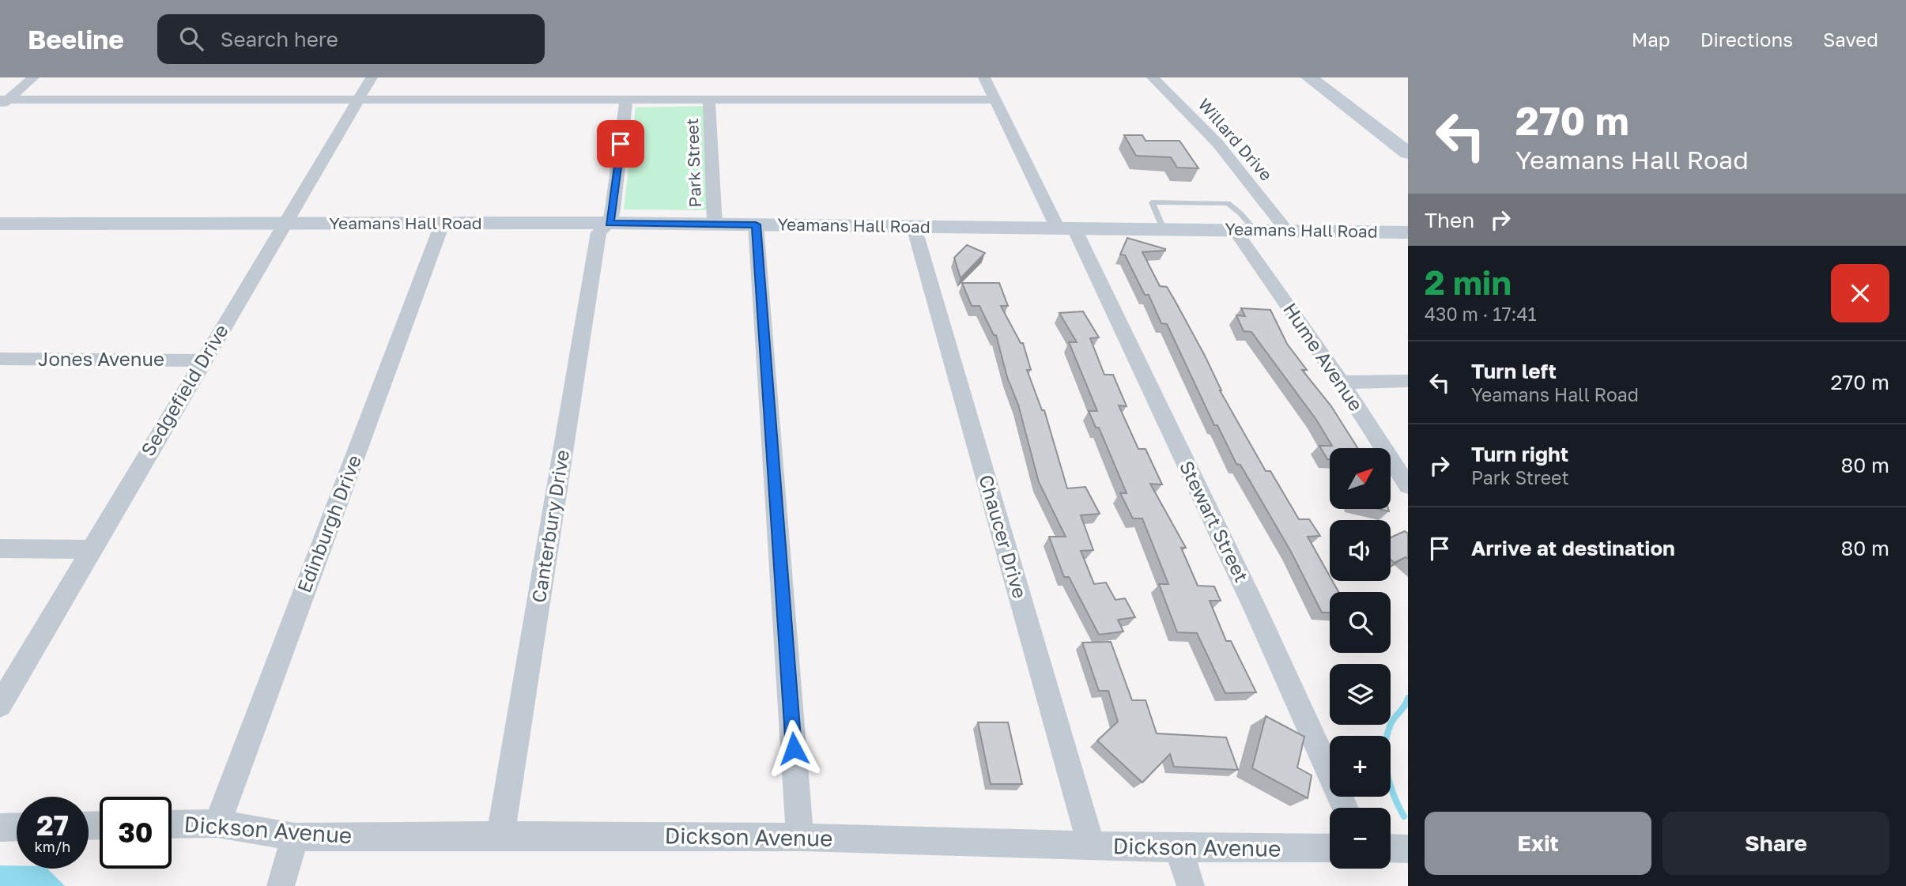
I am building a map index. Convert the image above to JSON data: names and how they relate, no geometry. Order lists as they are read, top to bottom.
{
  "streets": {
    "street": [
      "Willard Drive",
      "Park Street",
      "Yeamans Hall Road",
      "Hume Avenue",
      "Jones Avenue",
      "Sedgefield Drive",
      "Stewart Street",
      "Edinburgh Drive",
      "Canterbury Drive",
      "Chaucer Drive",
      "Dickson Avenue"
    ]
  },
  "crossings": [
    ["Willard Drive", "Yeamans Hall Road"],
    ["Park Street", "Yeamans Hall Road"],
    ["Yeamans Hall Road", "Hume Avenue"],
    ["Yeamans Hall Road", "Sedgefield Drive"],
    ["Yeamans Hall Road", "Stewart Street"],
    ["Yeamans Hall Road", "Edinburgh Drive"],
    ["Yeamans Hall Road", "Canterbury Drive"],
    ["Yeamans Hall Road", "Chaucer Drive"],
    ["Jones Avenue", "Sedgefield Drive"],
    ["Edinburgh Drive", "Dickson Avenue"],
    ["Canterbury Drive", "Dickson Avenue"],
    ["Chaucer Drive", "Dickson Avenue"]
  ],
  "north": "top right",
  "page": {
    "header": "Beeline",
    "search": "Search here",
    "nav": ["Map", "Directions", "Saved"],
    "turn": ["270 m", "Yeamans Hall Road"],
    "then": "Then",
    "heading": ["2 min", "430 m · 17:41"],
    "list": [
      {
        "name": "Turn left",
        "note": "Yeamans Hall Road",
        "value": "270 m"
      },
      {
        "name": "Turn right",
        "note": "Park Street",
        "value": "80 m"
      },
      {
        "name": "Arrive at destination",
        "value": "80 m"
      }
    ],
    "map_buttons": ["+", "−"],
    "speed": "27 km/h",
    "limit": "30",
    "buttons": ["Exit", "Share"]
  }
}
